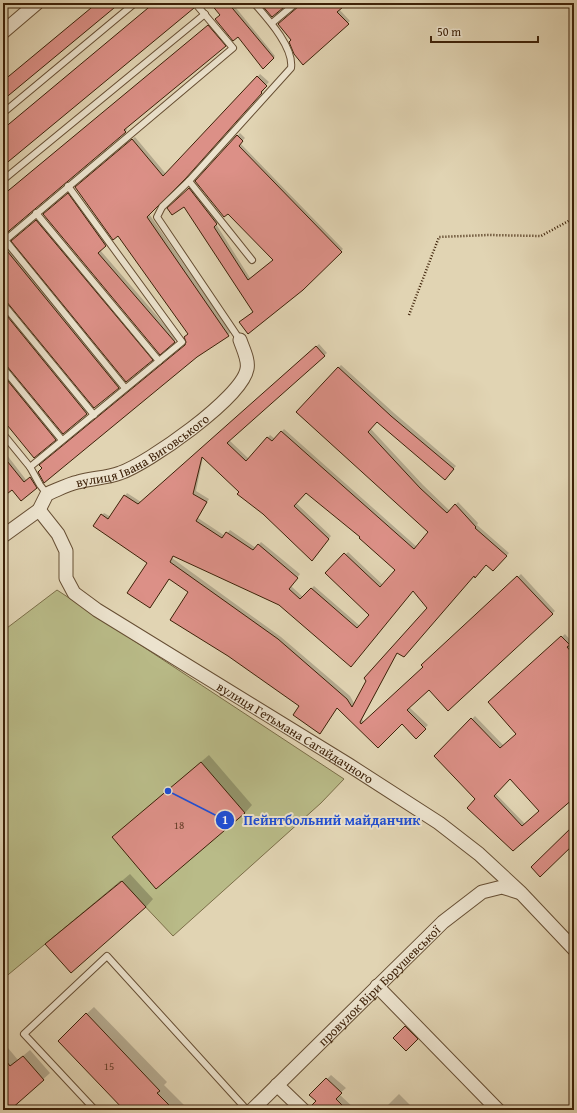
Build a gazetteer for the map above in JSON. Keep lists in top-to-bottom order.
{
  "streets": {
    "street": ["вулиця Івана Виговського", "вулиця Гетьмана Сагайдачного", "провулок Віри Борушевської"]
  },
  "crossings": [
    ["вулиця Гетьмана Сагайдачного", "провулок Віри Борушевської"]
  ],
  "places": ["Пейнтбольний майданчик"],
  "house_numbers": ["18", "15"],
  "scale_bar": "50 m"
}
